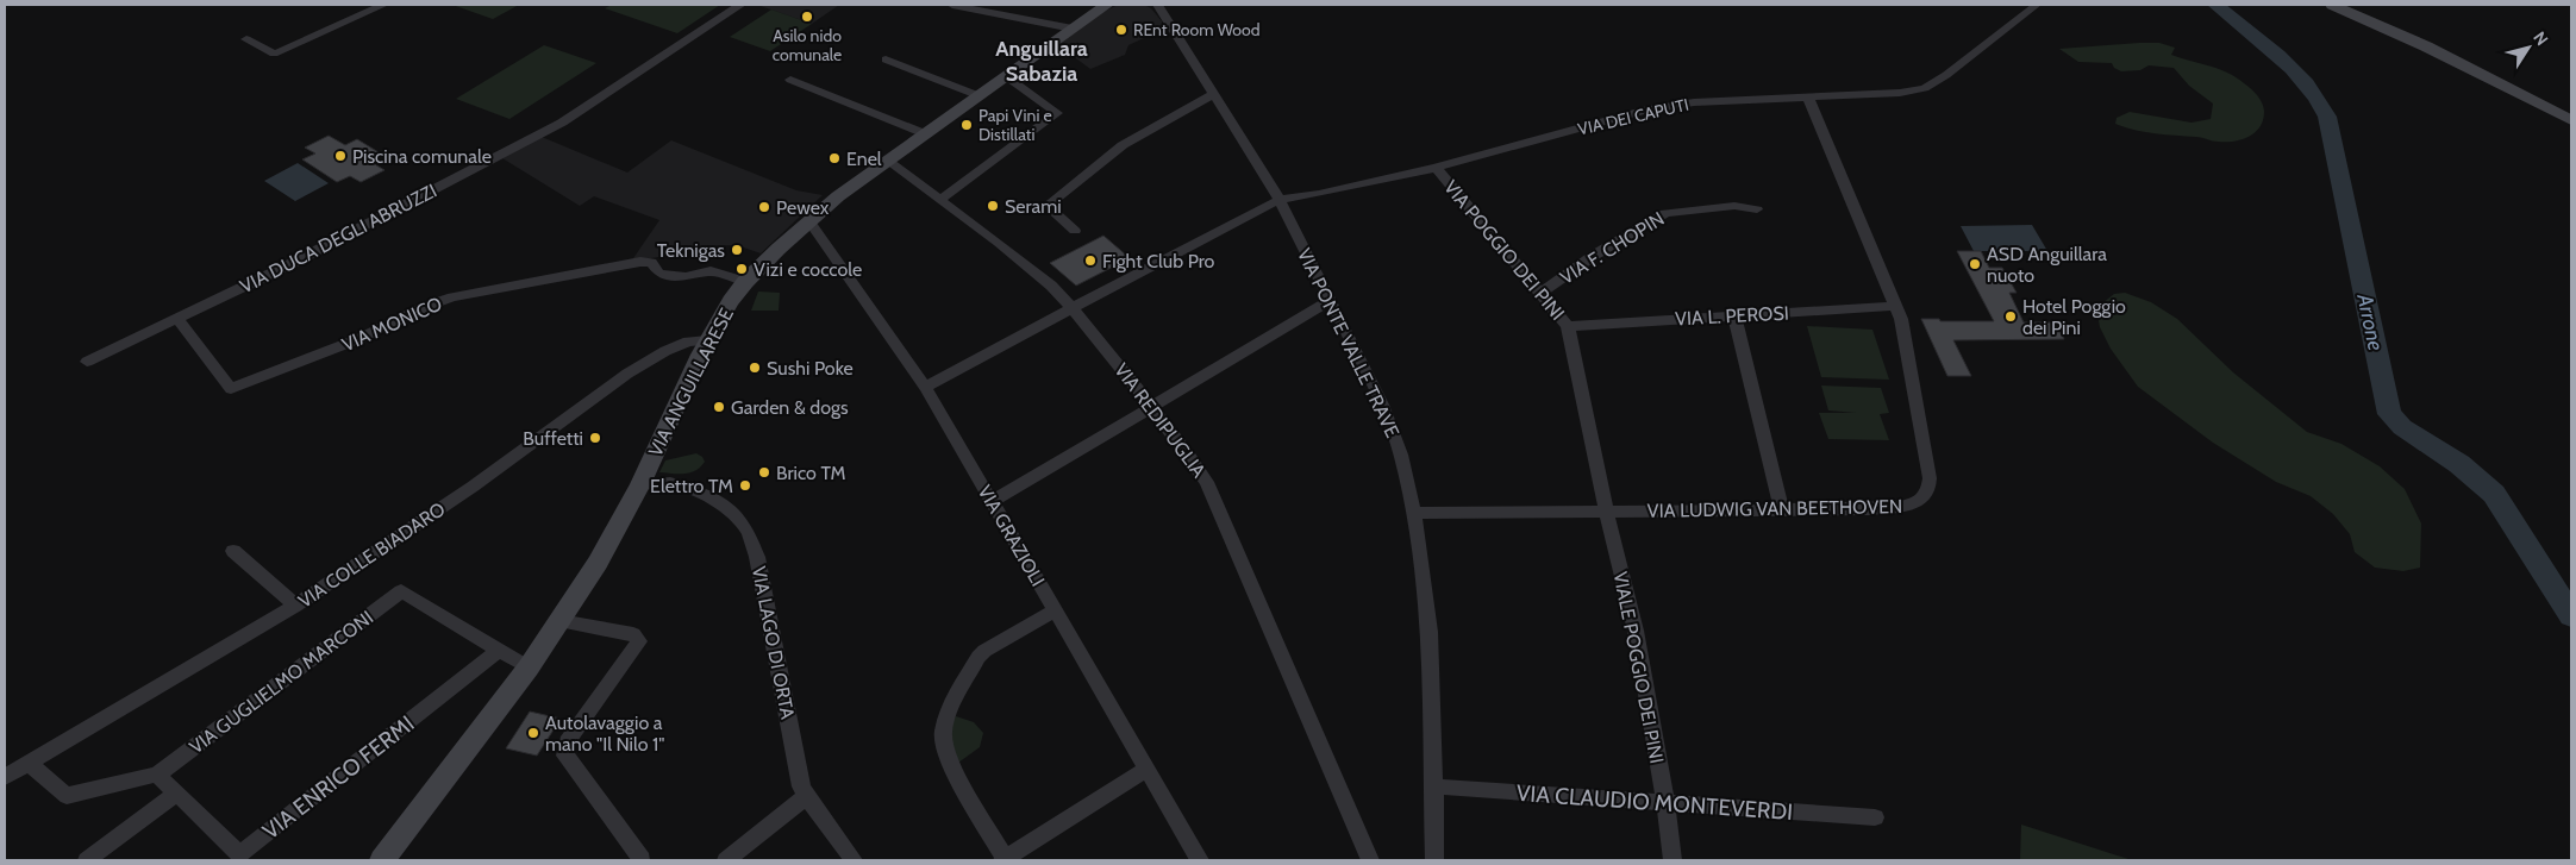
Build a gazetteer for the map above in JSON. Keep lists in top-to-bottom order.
{
  "streets": {
    "main road": ["VIA ANGUILLARESE"],
    "street": [
      "VIA DEI CAPUTI",
      "VIA DUCA DEGLI ABRUZZI",
      "VIA F. CHOPIN",
      "VIA POGGIO DEI PINI",
      "VIA L. PEROSI",
      "VIA MONICO",
      "VIA PONTE VALLE TRAVE",
      "VIA REDIPUGLIA",
      "VIA LUDWIG VAN BEETHOVEN",
      "VIA GRAZIOLI",
      "VIA COLLE BIADARO",
      "VIA LAGO DI ORTA",
      "VIALE POGGIO DEI PINI",
      "VIA GUGLIELMO MARCONI",
      "VIA ENRICO FERMI",
      "VIA CLAUDIO MONTEVERDI"
    ]
  },
  "crossings": [
    ["VIA DEI CAPUTI", "VIA POGGIO DEI PINI"],
    ["VIA DEI CAPUTI", "VIA PONTE VALLE TRAVE"],
    ["VIA DEI CAPUTI", "VIA REDIPUGLIA"],
    ["VIA DEI CAPUTI", "VIA LUDWIG VAN BEETHOVEN"],
    ["VIA DEI CAPUTI", "VIA GRAZIOLI"],
    ["VIA DUCA DEGLI ABRUZZI", "VIA MONICO"],
    ["VIA F. CHOPIN", "VIA POGGIO DEI PINI"],
    ["VIA POGGIO DEI PINI", "VIA L. PEROSI"],
    ["VIA POGGIO DEI PINI", "VIA LUDWIG VAN BEETHOVEN"],
    ["VIA POGGIO DEI PINI", "VIALE POGGIO DEI PINI"],
    ["VIA L. PEROSI", "VIA LUDWIG VAN BEETHOVEN"],
    ["VIA MONICO", "VIA ANGUILLARESE"],
    ["VIA PONTE VALLE TRAVE", "VIA LUDWIG VAN BEETHOVEN"],
    ["VIA PONTE VALLE TRAVE", "VIA CLAUDIO MONTEVERDI"],
    ["VIA ANGUILLARESE", "VIA REDIPUGLIA"],
    ["VIA ANGUILLARESE", "VIA GRAZIOLI"],
    ["VIA ANGUILLARESE", "VIA COLLE BIADARO"],
    ["VIA ANGUILLARESE", "VIA LAGO DI ORTA"],
    ["VIA ANGUILLARESE", "VIA GUGLIELMO MARCONI"],
    ["VIA LUDWIG VAN BEETHOVEN", "VIALE POGGIO DEI PINI"],
    ["VIA COLLE BIADARO", "VIA GUGLIELMO MARCONI"],
    ["VIALE POGGIO DEI PINI", "VIA CLAUDIO MONTEVERDI"],
    ["VIA GUGLIELMO MARCONI", "VIA ENRICO FERMI"]
  ],
  "districts": ["Anguillara Sabazia"],
  "water": ["Arrone"],
  "places": [
    "Asilo nido comunale",
    "REnt Room Wood",
    "Papi Vini e Distillati",
    "Piscina comunale",
    "Enel",
    "Serami",
    "Pewex",
    "Teknigas",
    "Fight Club Pro",
    "ASD Anguillara nuoto",
    "Vizi e coccole",
    "Hotel Poggio dei Pini",
    "Sushi Poke",
    "Garden & dogs",
    "Buffetti",
    "Brico TM",
    "Elettro TM",
    "Autolavaggio a mano \"Il Nilo 1\""
  ],
  "north": "top right"
}
